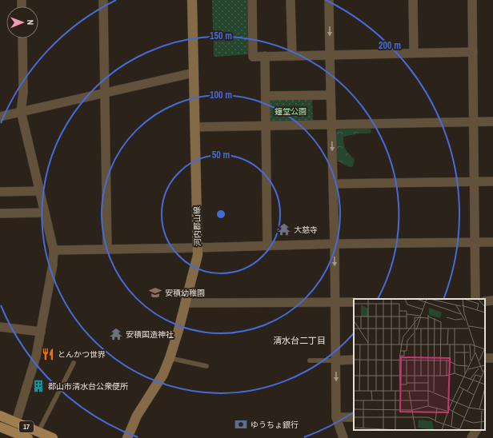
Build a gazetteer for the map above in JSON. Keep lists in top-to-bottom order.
{
  "streets": {
    "main road": ["河内郡山線", "17"]
  },
  "districts": ["清水台二丁目"],
  "parks": ["鐘堂公園"],
  "places": {
    "temple": ["大慈寺", "安積国造神社"],
    "school or university": ["安積幼稚園"],
    "restaurant": ["とんかつ世界"],
    "building": ["郡山市清水台公衆便所"],
    "bank": ["ゆうちょ銀行"]
  },
  "north": "right",
  "rings": [
    "150 m",
    "200 m",
    "100 m",
    "50 m"
  ]
}
